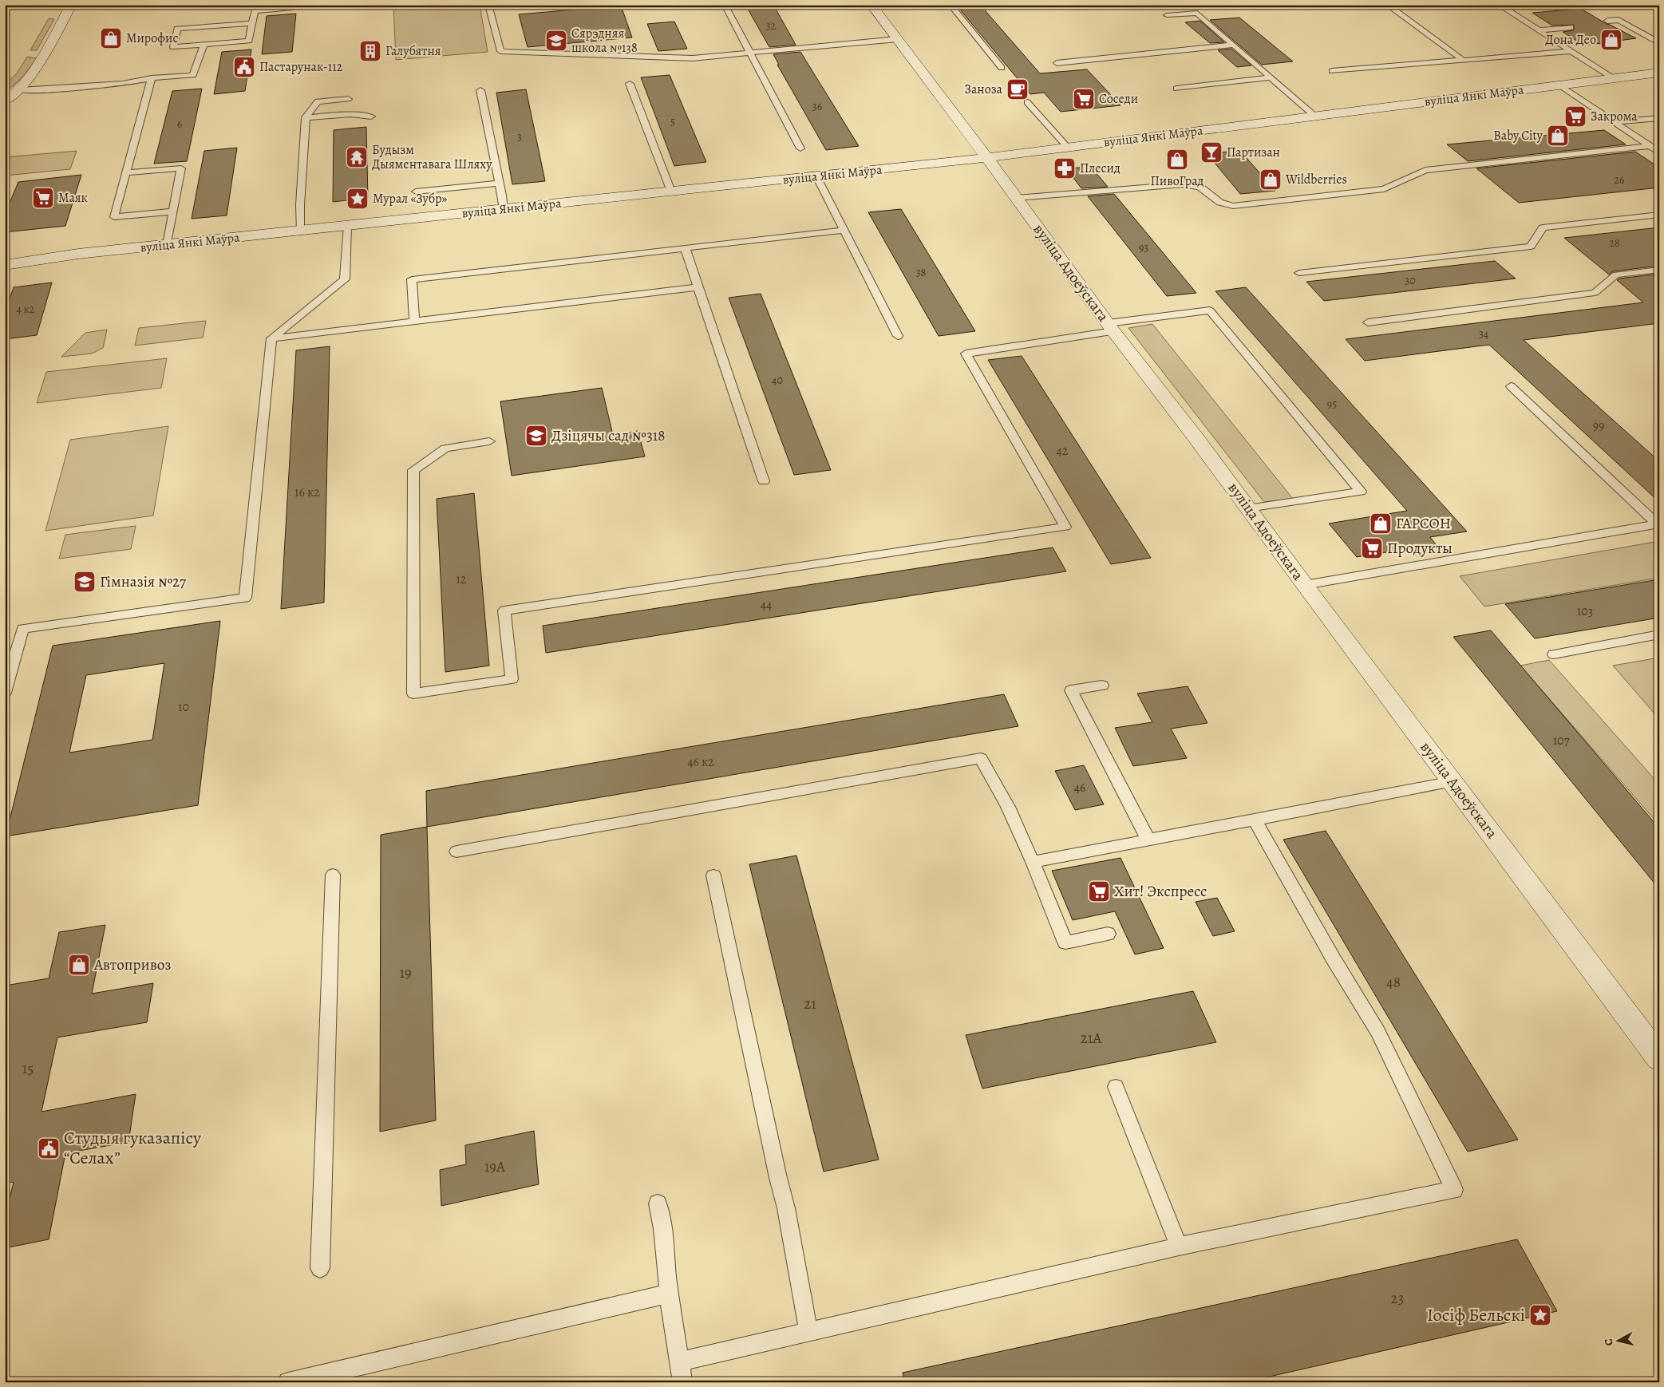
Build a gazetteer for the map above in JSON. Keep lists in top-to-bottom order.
{
  "streets": {
    "street": ["вуліца Янкі Маўра", "вуліца Адоеўскага"]
  },
  "crossings": [
    ["вуліца Янкі Маўра", "вуліца Адоеўскага"]
  ],
  "places": {
    "shop": [
      "Мирофис",
      "Дона Део",
      "Baby City",
      "ПивоГрад",
      "Wildberries",
      "ГАРСОН",
      "Автопривоз"
    ],
    "school or university": ["Сярэдняя школа №138", "Дзіцячы сад №318", "Гімназія №27"],
    "building": ["Галубятня"],
    "public building": ["Пастарунак-112", "Студыя гуказапісу “Селах”"],
    "cafe": ["Заноза"],
    "supermarket": [
      "Соседи",
      "Закрома",
      "Маяк",
      "Продукты",
      "Хит! Экспресс"
    ],
    "bar": ["Партизан"],
    "temple": ["Будызм Дыяментавага Шляху"],
    "pharmacy": ["Плесид"],
    "place": ["Мурал «Зубр»", "Іосіф Бельскі"]
  },
  "house_numbers": [
    "32",
    "36",
    "5",
    "6",
    "3",
    "26",
    "28",
    "93",
    "38",
    "30",
    "4 к2",
    "34",
    "40",
    "95",
    "99",
    "42",
    "16 к2",
    "12",
    "44",
    "103",
    "10",
    "107",
    "46 к2",
    "46",
    "19",
    "48",
    "21",
    "21А",
    "15",
    "19А",
    "23"
  ],
  "north": "left"
}
